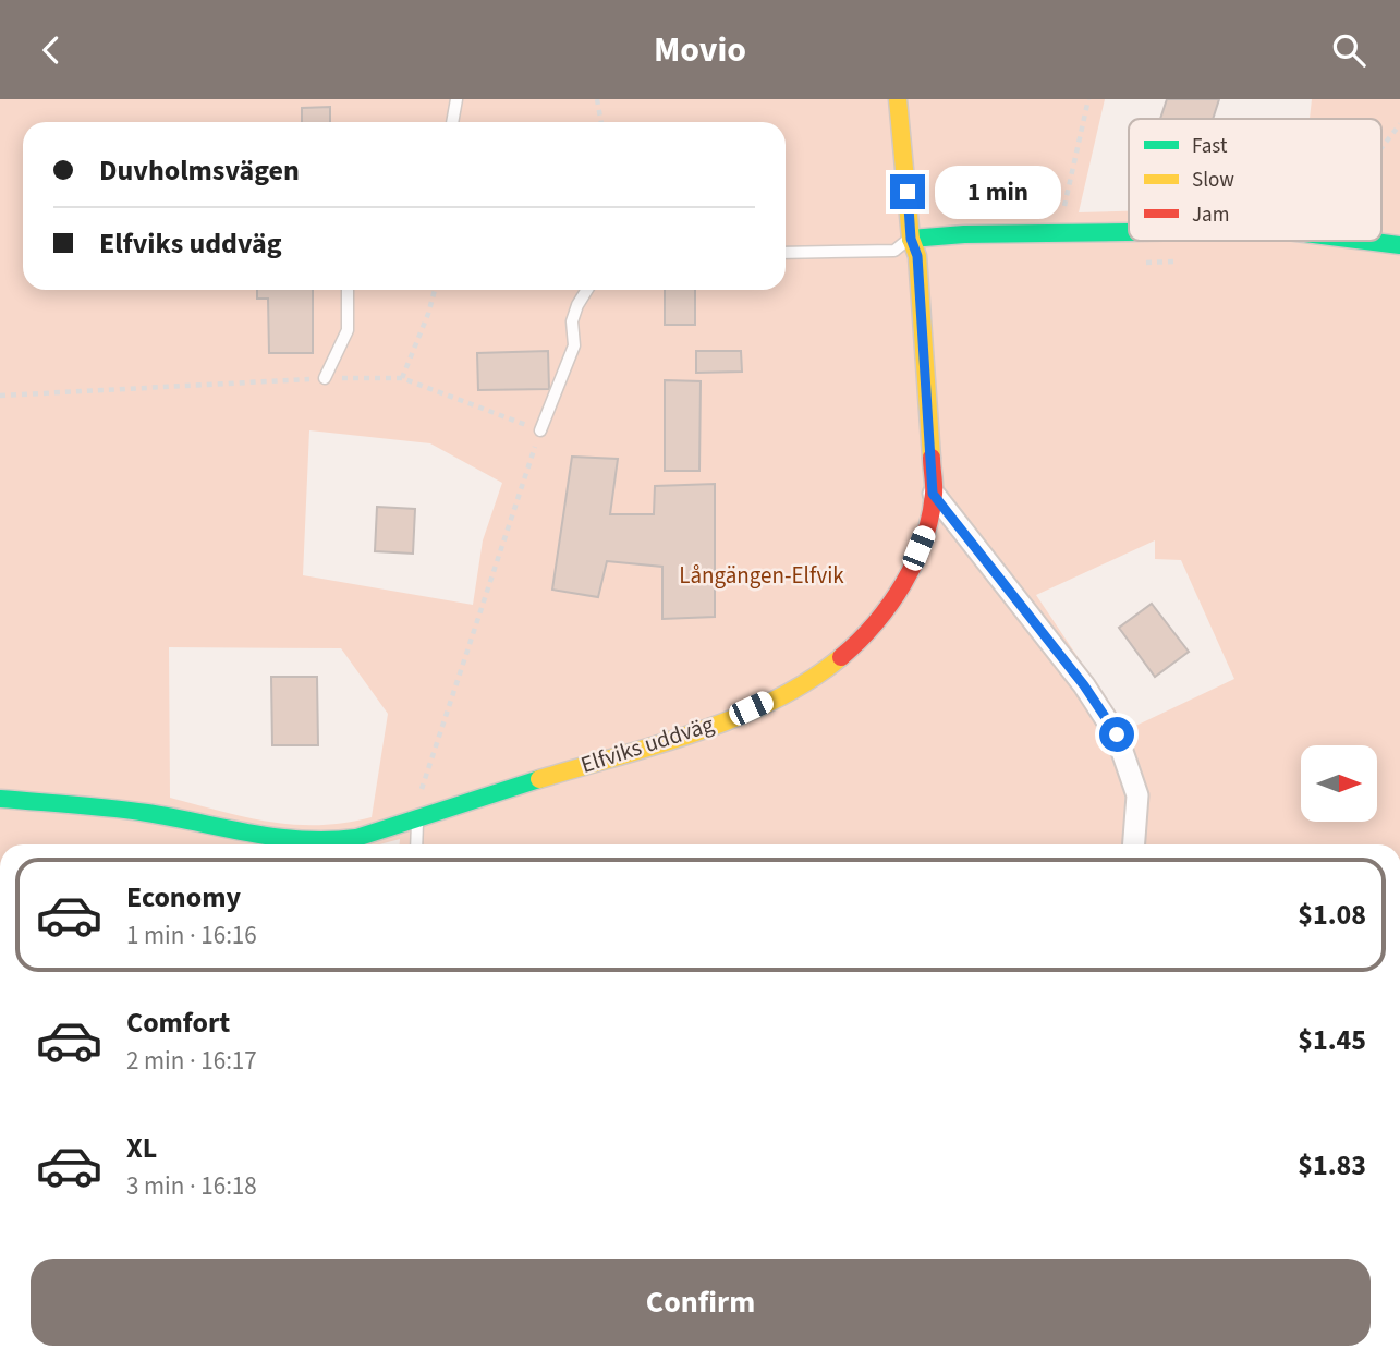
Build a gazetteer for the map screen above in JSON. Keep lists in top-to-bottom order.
{
  "streets": {
    "street": ["Elfviks uddväg"]
  },
  "parks": ["Långängen-Elfvik"],
  "legend": ["Fast", "Slow", "Jam"],
  "north": "right",
  "page": {
    "header": "Movio",
    "banner": ["Duvholmsvägen", "Elfviks uddväg"],
    "bubble": "1 min",
    "list": [
      {
        "name": "Economy",
        "note": "1 min · 16:16",
        "value": "$1.08"
      },
      {
        "name": "Comfort",
        "note": "2 min · 16:17",
        "value": "$1.45"
      },
      {
        "name": "XL",
        "note": "3 min · 16:18",
        "value": "$1.83"
      }
    ],
    "buttons": "Confirm"
  }
}
